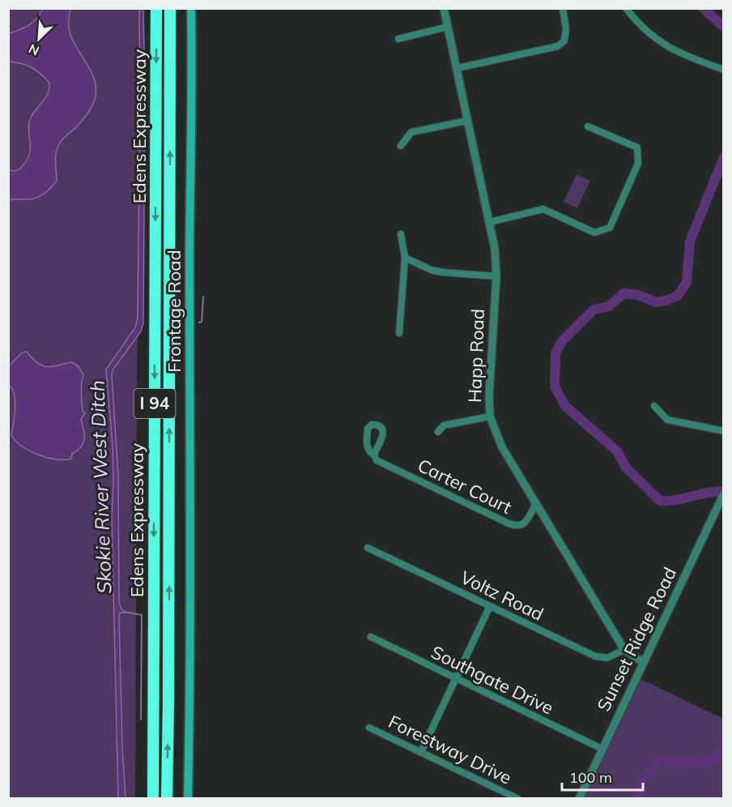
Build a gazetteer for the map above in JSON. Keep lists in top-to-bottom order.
{
  "streets": {
    "highway": ["Edens Expressway", "I 94"],
    "main road": ["Frontage Road"],
    "street": [
      "Happ Road",
      "Carter Court",
      "Voltz Road",
      "Sunset Ridge Road",
      "Southgate Drive",
      "Forestway Drive"
    ]
  },
  "crossings": [
    ["Happ Road", "Carter Court"],
    ["Happ Road", "Voltz Road"],
    ["Happ Road", "Sunset Ridge Road"],
    ["Sunset Ridge Road", "Southgate Drive"]
  ],
  "water": ["Skokie River West Ditch"],
  "scale_bar": "100 m",
  "north": "bottom left"
}
